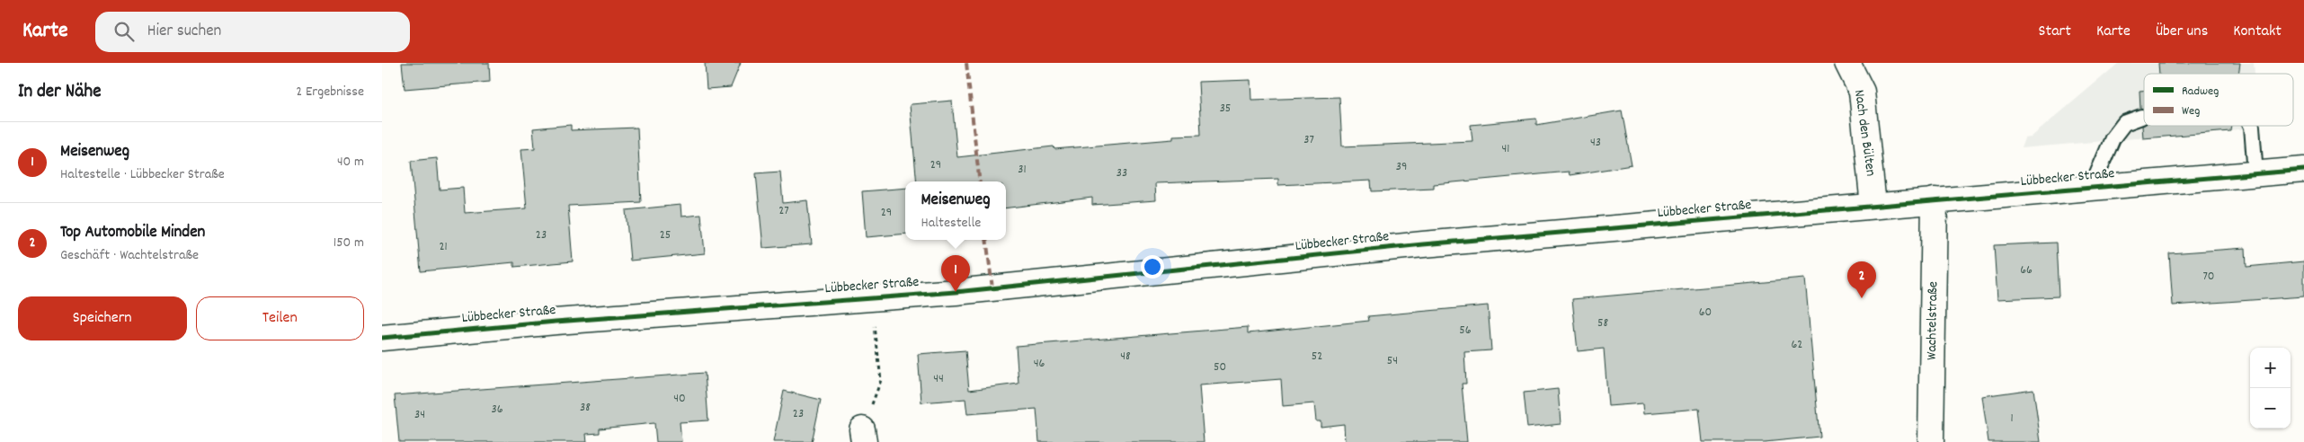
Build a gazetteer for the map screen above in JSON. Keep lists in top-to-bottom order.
{
  "streets": {
    "main road": ["Nach den Bülten", "Lübbecker Straße", "Wachtelstraße"]
  },
  "crossings": [
    ["Nach den Bülten", "Lübbecker Straße"],
    ["Lübbecker Straße", "Wachtelstraße"]
  ],
  "house_numbers": [
    "35",
    "37",
    "43",
    "41",
    "29",
    "39",
    "31",
    "33",
    "27",
    "29",
    "23",
    "25",
    "21",
    "66",
    "70",
    "60",
    "58",
    "56",
    "62",
    "48",
    "52",
    "54",
    "46",
    "50",
    "44",
    "40",
    "38",
    "36",
    "23",
    "34",
    "1"
  ],
  "legend": ["Radweg", "Weg"],
  "page": {
    "header": "Karte",
    "search": "Hier suchen",
    "nav": [
      "Start",
      "Karte",
      "Über uns",
      "Kontakt"
    ],
    "heading": ["In der Nähe", "2 Ergebnisse"],
    "list": [
      {
        "mark": "1",
        "name": "Meisenweg",
        "note": "Haltestelle · Lübbecker Straße",
        "value": "40 m"
      },
      {
        "mark": "2",
        "name": "Top Automobile Minden",
        "note": "Geschäft · Wachtelstraße",
        "value": "150 m"
      }
    ],
    "popup": ["Meisenweg", "Haltestelle"],
    "pins": ["1", "2"],
    "buttons": ["Speichern", "Teilen"],
    "map_buttons": ["+", "−"]
  }
}
